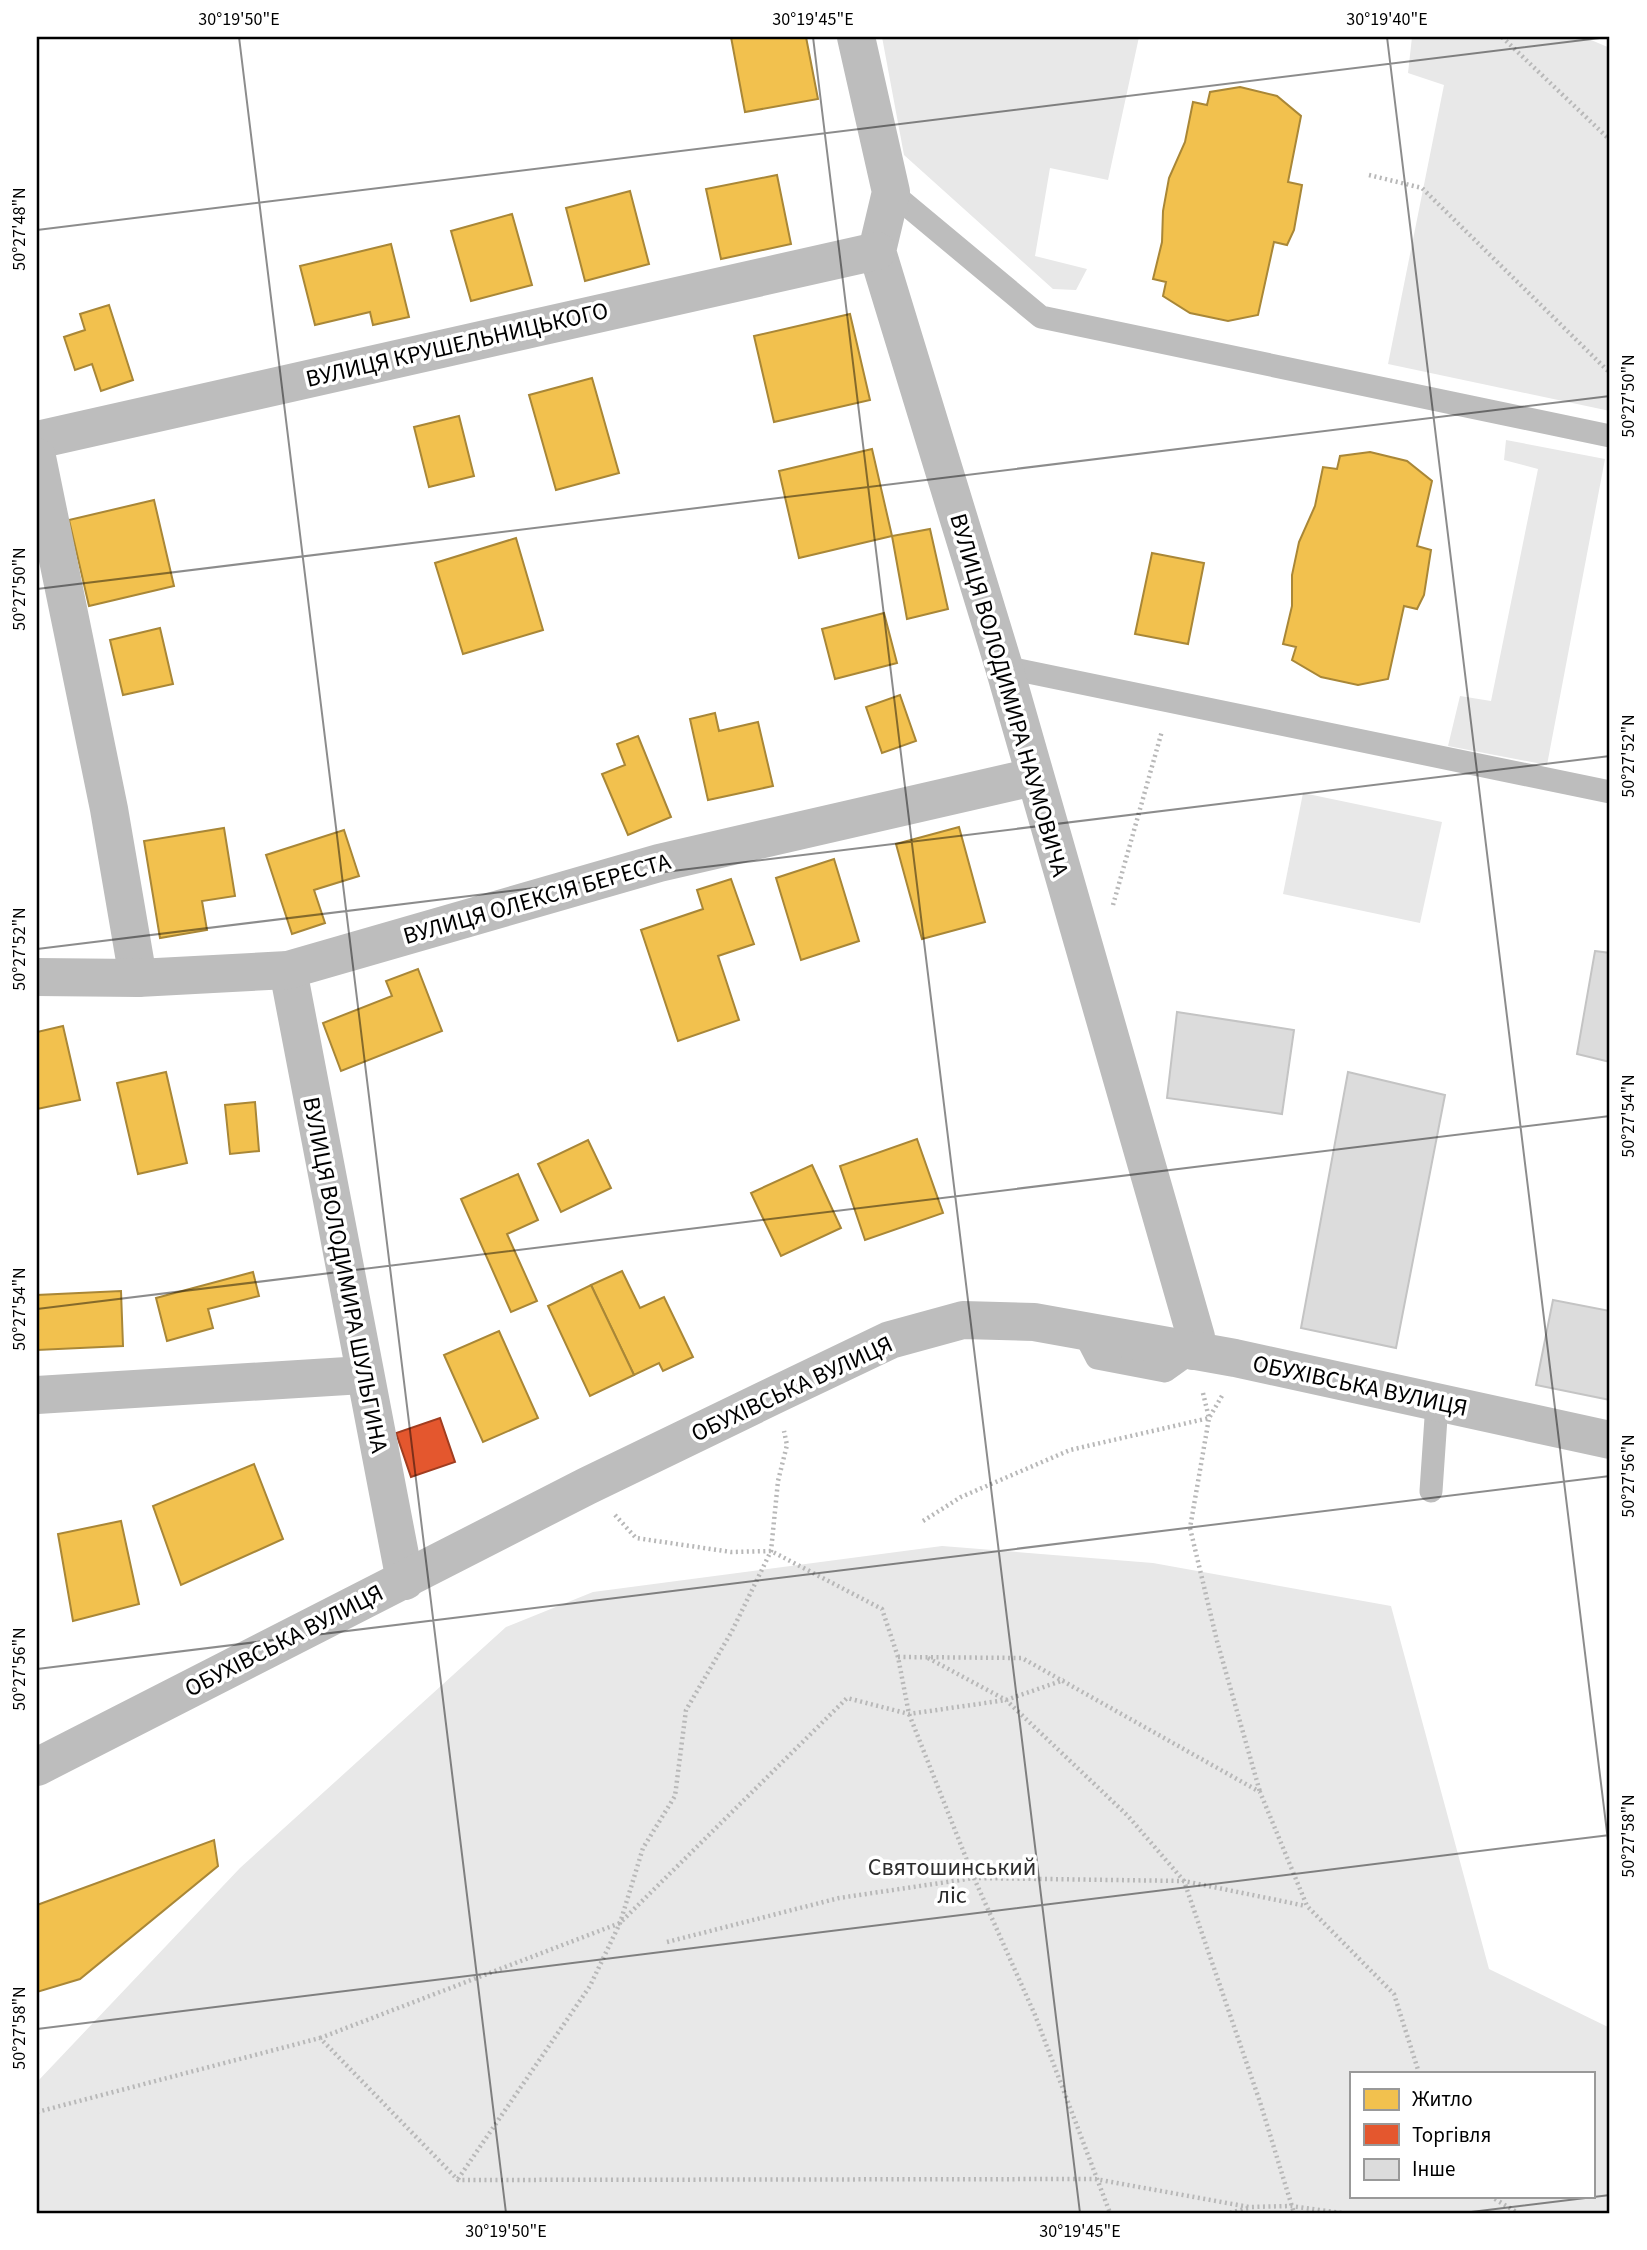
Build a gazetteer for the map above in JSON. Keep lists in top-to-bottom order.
{
  "streets": {
    "street": [
      "ВУЛИЦЯ КРУШЕЛЬНИЦЬКОГО",
      "ВУЛИЦЯ ВОЛОДИМИРА НАУМОВИЧА",
      "ВУЛИЦЯ ОЛЕКСІЯ БЕРЕСТА",
      "ВУЛИЦЯ ВОЛОДИМИРА ШУЛЬГИНА",
      "ОБУХІВСЬКА ВУЛИЦЯ"
    ]
  },
  "crossings": [
    ["ВУЛИЦЯ КРУШЕЛЬНИЦЬКОГО", "ВУЛИЦЯ ВОЛОДИМИРА НАУМОВИЧА"],
    ["ВУЛИЦЯ ВОЛОДИМИРА НАУМОВИЧА", "ВУЛИЦЯ ОЛЕКСІЯ БЕРЕСТА"],
    ["ВУЛИЦЯ ВОЛОДИМИРА НАУМОВИЧА", "ОБУХІВСЬКА ВУЛИЦЯ"],
    ["ВУЛИЦЯ ОЛЕКСІЯ БЕРЕСТА", "ВУЛИЦЯ ВОЛОДИМИРА ШУЛЬГИНА"],
    ["ВУЛИЦЯ ВОЛОДИМИРА ШУЛЬГИНА", "ОБУХІВСЬКА ВУЛИЦЯ"]
  ],
  "parks": ["Святошинський ліс"],
  "legend": ["Житло", "Торгівля", "Інше"],
  "coordinates": [
    "30°19'50\"E",
    "30°19'45\"E",
    "30°19'40\"E",
    "50°27'48\"N",
    "50°27'50\"N",
    "50°27'52\"N",
    "50°27'54\"N",
    "50°27'56\"N",
    "50°27'58\"N"
  ]
}
